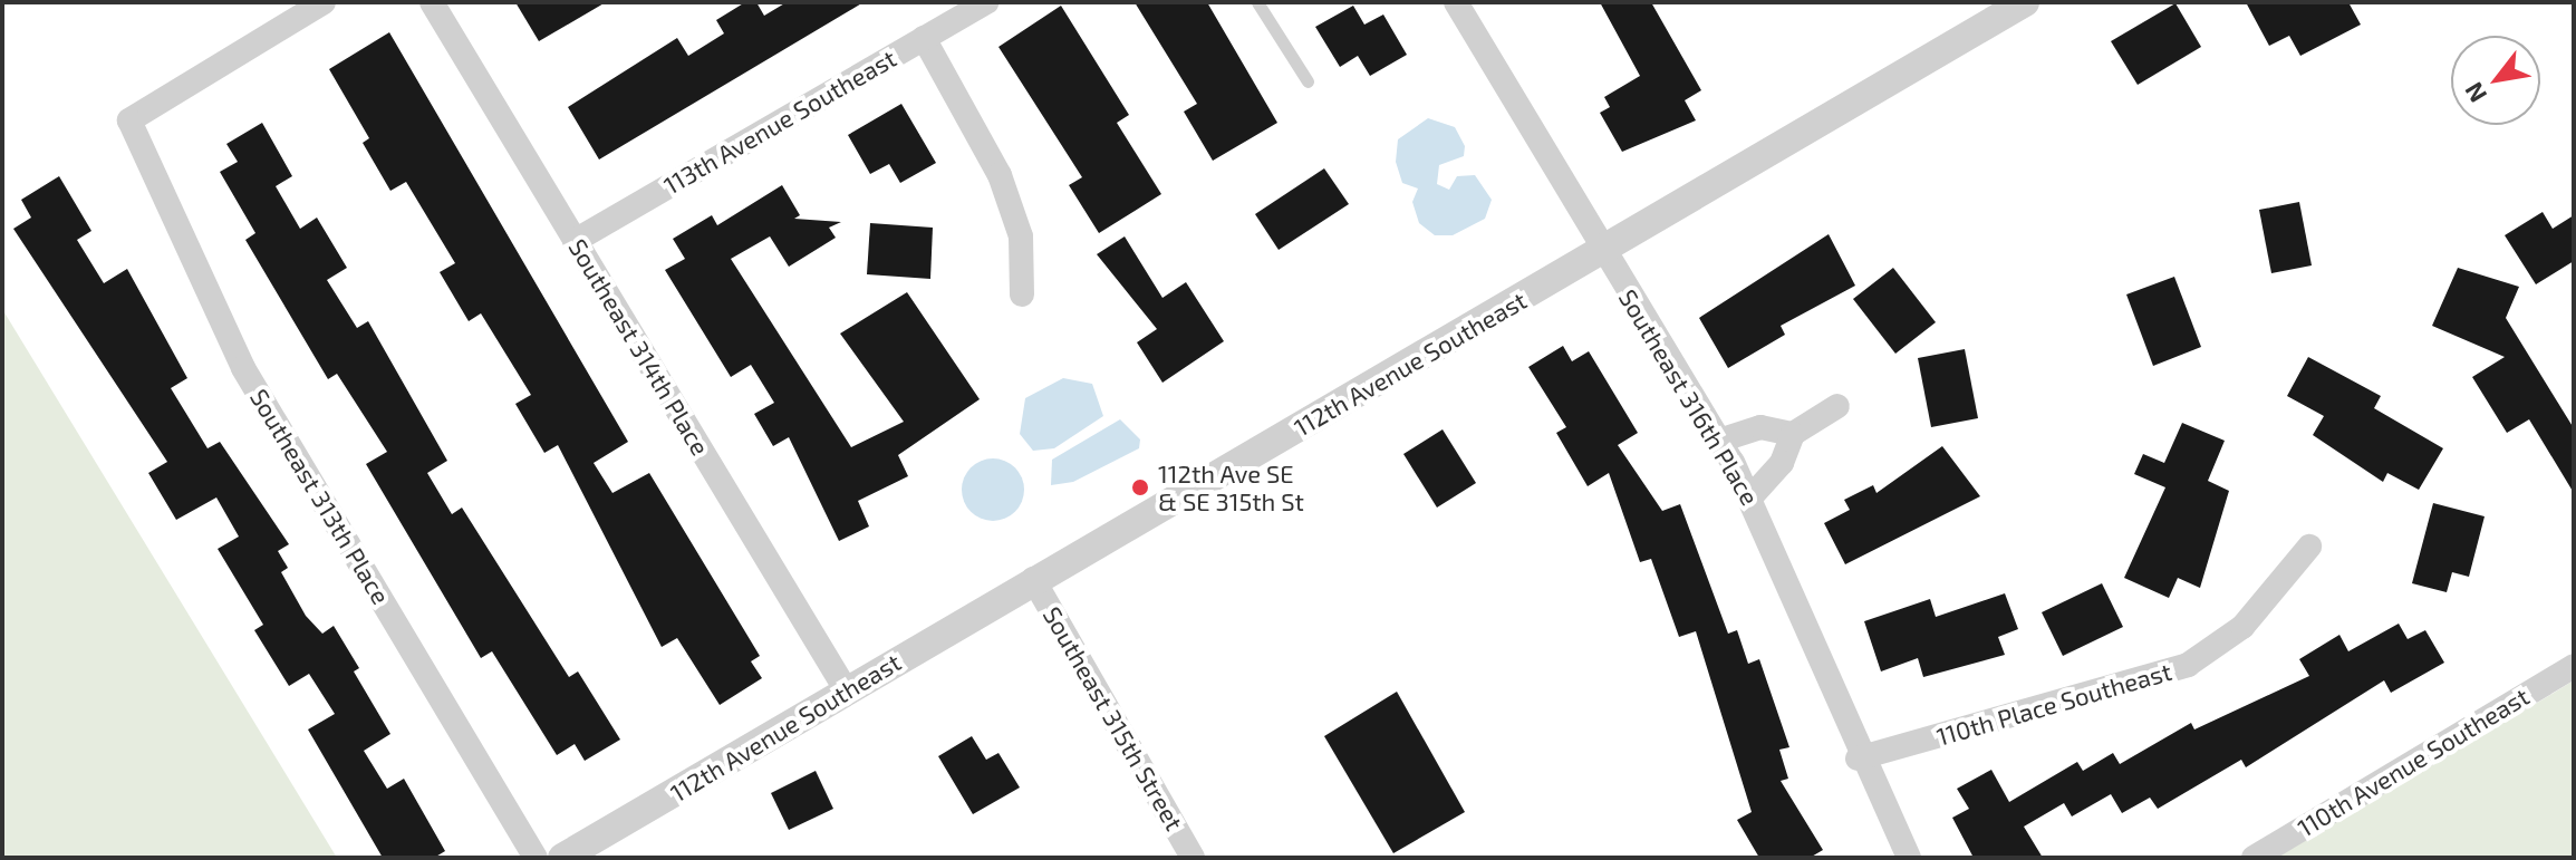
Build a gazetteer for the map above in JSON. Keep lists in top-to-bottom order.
{
  "streets": {
    "street": [
      "113th Avenue Southeast",
      "Southeast 314th Place",
      "112th Avenue Southeast",
      "Southeast 316th Place",
      "Southeast 313th Place",
      "110th Place Southeast",
      "Southeast 315th Street",
      "110th Avenue Southeast"
    ]
  },
  "crossings": [
    ["113th Avenue Southeast", "Southeast 314th Place"],
    ["Southeast 314th Place", "112th Avenue Southeast"],
    ["112th Avenue Southeast", "Southeast 316th Place"],
    ["112th Avenue Southeast", "Southeast 315th Street"],
    ["Southeast 316th Place", "110th Place Southeast"]
  ],
  "places": ["112th Ave SE & SE 315th St"],
  "north": "bottom left"
}
